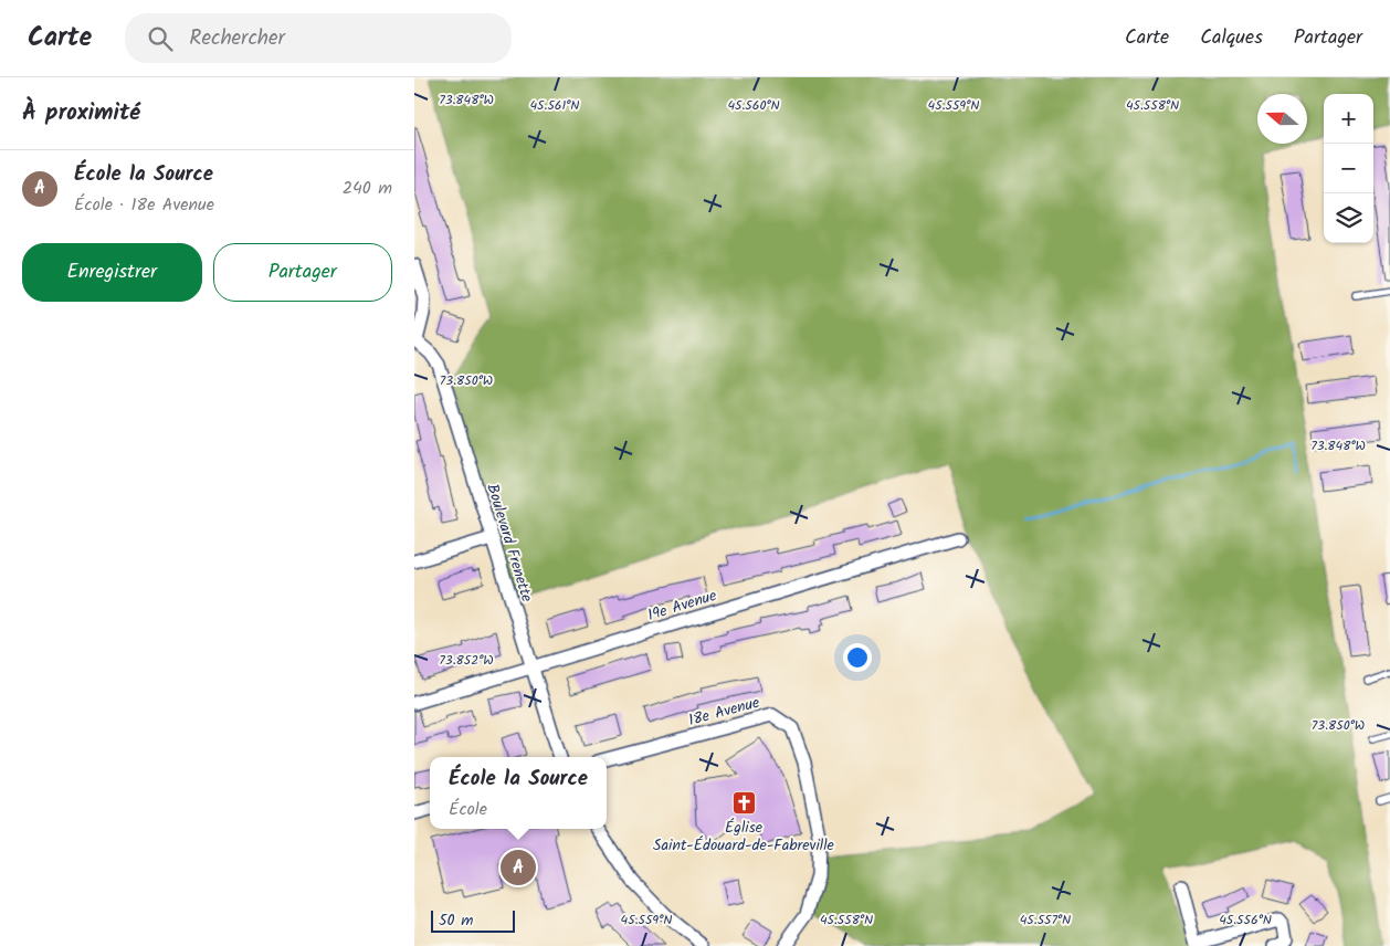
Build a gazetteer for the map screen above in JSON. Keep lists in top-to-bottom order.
{
  "streets": {
    "street": ["Boulevard Frenette", "19e Avenue", "18e Avenue"]
  },
  "crossings": [
    ["Boulevard Frenette", "19e Avenue"]
  ],
  "places": {
    "church": ["Église Saint-Édouard-de-Fabreville"]
  },
  "scale_bar": "50 m",
  "north": "left",
  "page": {
    "header": "Carte",
    "search": "Rechercher",
    "nav": ["Carte", "Calques", "Partager"],
    "heading": "À proximité",
    "map_buttons": ["+", "−"],
    "list": [
      {
        "mark": "A",
        "name": "École la Source",
        "note": "École · 18e Avenue",
        "value": "240 m"
      }
    ],
    "buttons": ["Enregistrer", "Partager"],
    "popup": ["École la Source", "École"],
    "pins": "A",
    "scale": "50 m"
  },
  "coordinates": [
    "73.848°W",
    "45.561°N",
    "45.560°N",
    "45.559°N",
    "45.558°N",
    "73.850°W",
    "73.852°W",
    "45.557°N",
    "45.556°N"
  ]
}
